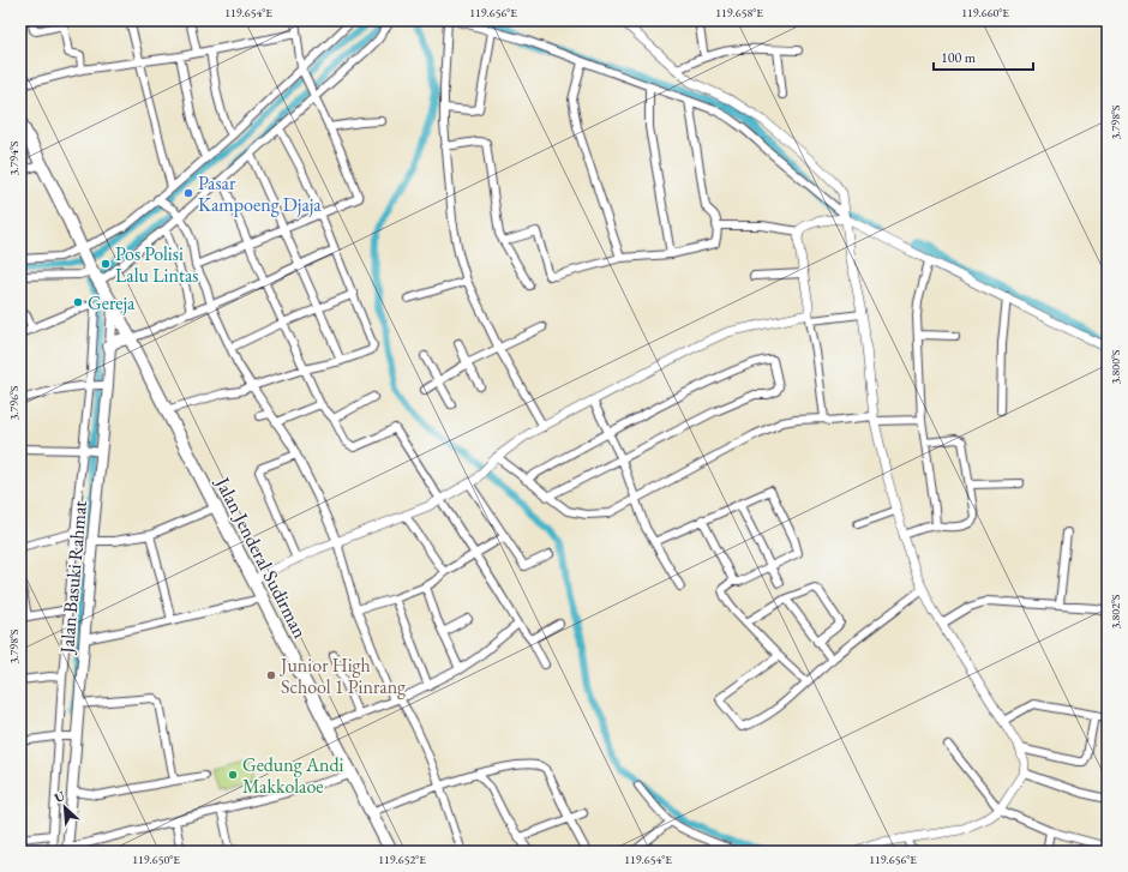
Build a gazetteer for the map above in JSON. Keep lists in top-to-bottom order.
{
  "streets": {
    "highway": ["Jalan Jenderal Sudirman"],
    "main road": ["Jalan Basuki Rahmat"]
  },
  "crossings": [
    ["Jalan Jenderal Sudirman", "Jalan Basuki Rahmat"]
  ],
  "places": [
    "Pasar Kampoeng Djaja",
    "Pos Polisi Lalu Lintas",
    "Gereja",
    "Junior High School 1 Pinrang",
    "Gedung Andi Makkolaoe"
  ],
  "scale_bar": "100 m",
  "north": "top left",
  "coordinates": [
    "119.654°E",
    "119.656°E",
    "119.658°E",
    "119.660°E",
    "3.798°S",
    "3.794°S",
    "3.800°S",
    "3.796°S",
    "3.802°S",
    "119.650°E",
    "119.652°E"
  ]
}
